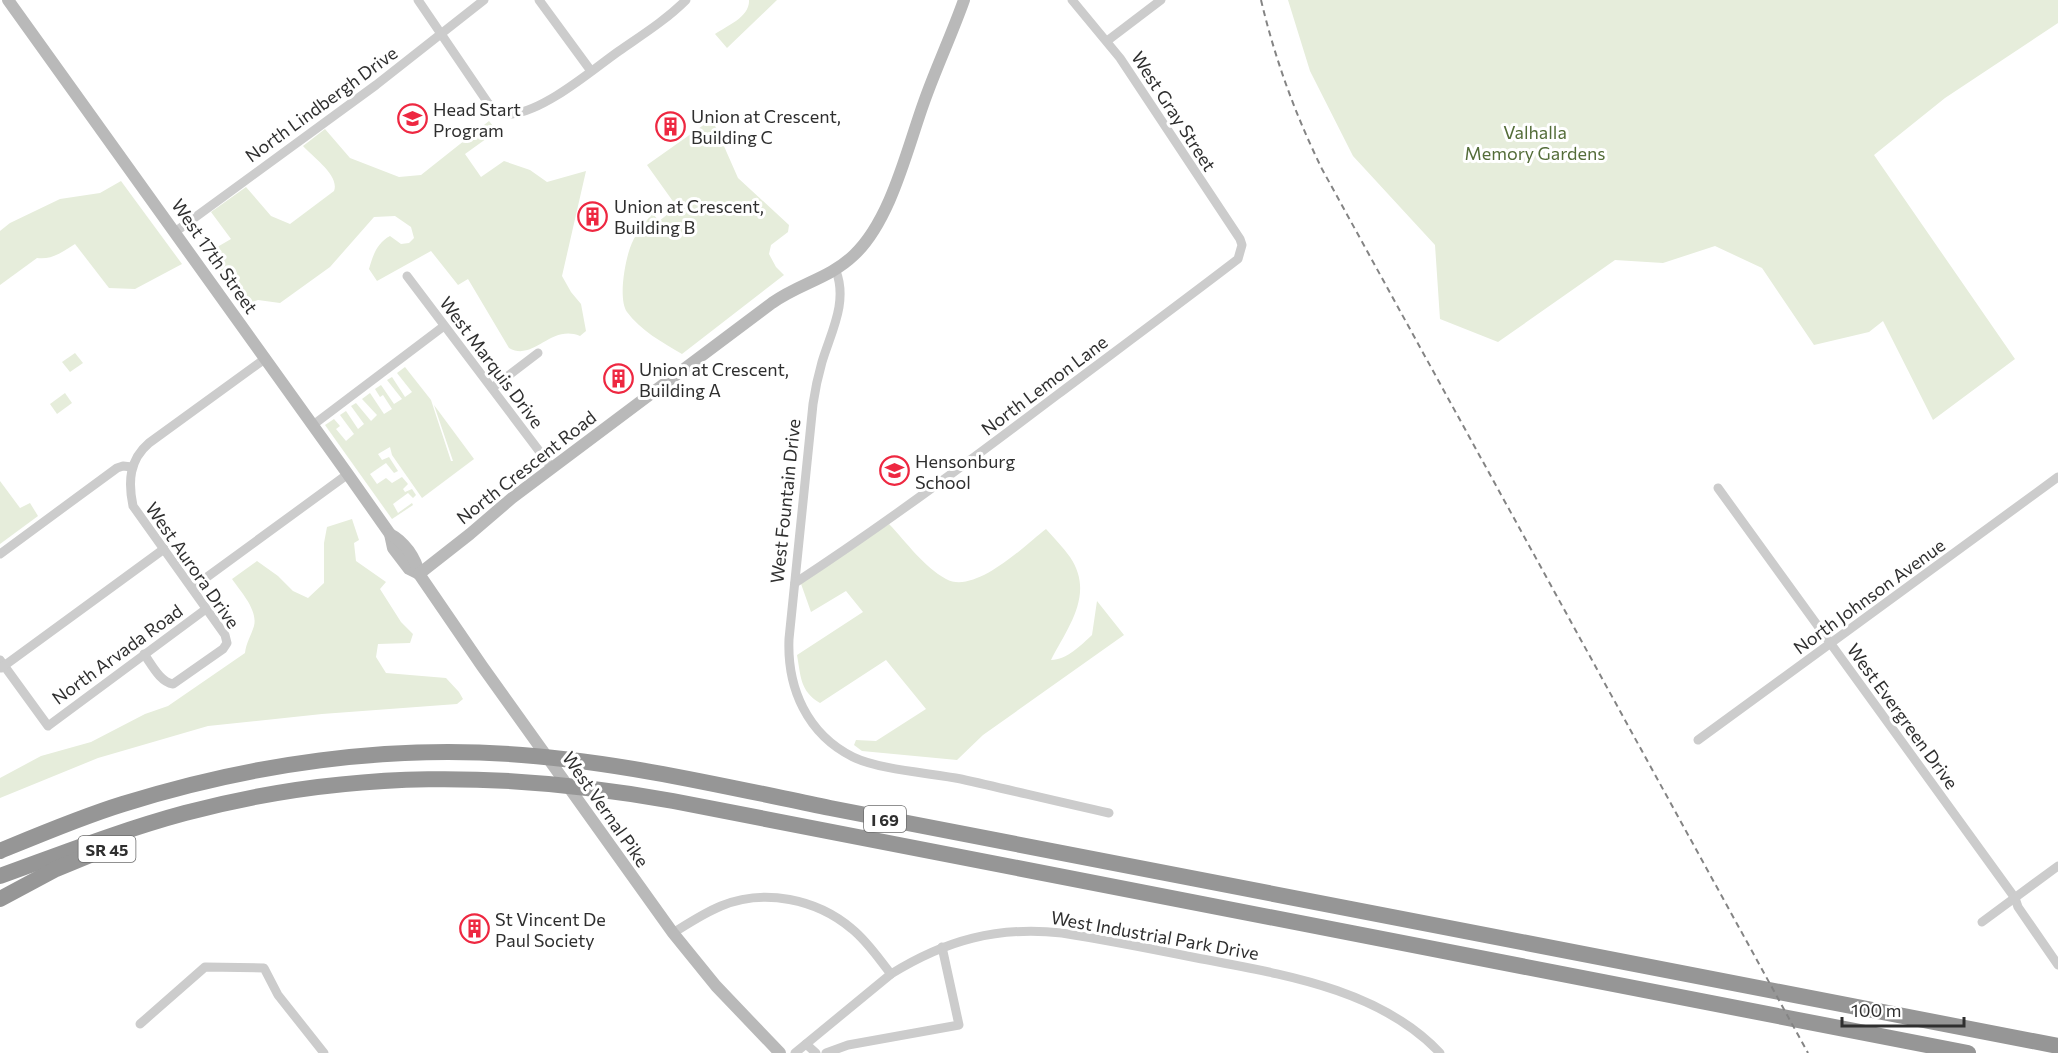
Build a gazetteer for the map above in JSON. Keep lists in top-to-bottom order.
{
  "streets": {
    "highway": ["I 69", "SR 45"],
    "main road": ["West 17th Street", "North Crescent Road", "West Vernal Pike"],
    "street": [
      "North Lindbergh Drive",
      "West Gray Street",
      "West Marquis Drive",
      "North Lemon Lane",
      "West Fountain Drive",
      "West Aurora Drive",
      "North Johnson Avenue",
      "North Arvada Road",
      "West Evergreen Drive",
      "West Industrial Park Drive"
    ]
  },
  "crossings": [
    ["North Lindbergh Drive", "West 17th Street"],
    ["West Gray Street", "North Lemon Lane"],
    ["West 17th Street", "North Crescent Road"],
    ["West 17th Street", "West Vernal Pike"],
    ["West Marquis Drive", "North Crescent Road"],
    ["North Lemon Lane", "West Fountain Drive"],
    ["North Crescent Road", "West Fountain Drive"],
    ["North Crescent Road", "West Vernal Pike"],
    ["West Aurora Drive", "North Arvada Road"],
    ["North Johnson Avenue", "West Evergreen Drive"],
    ["I 69", "SR 45"]
  ],
  "parks": ["Valhalla Memory Gardens"],
  "places": {
    "school or university": ["Head Start Program", "Hensonburg School"],
    "building": [
      "Union at Crescent, Building C",
      "Union at Crescent, Building B",
      "Union at Crescent, Building A",
      "St Vincent De Paul Society"
    ]
  },
  "scale_bar": "100 m"
}
